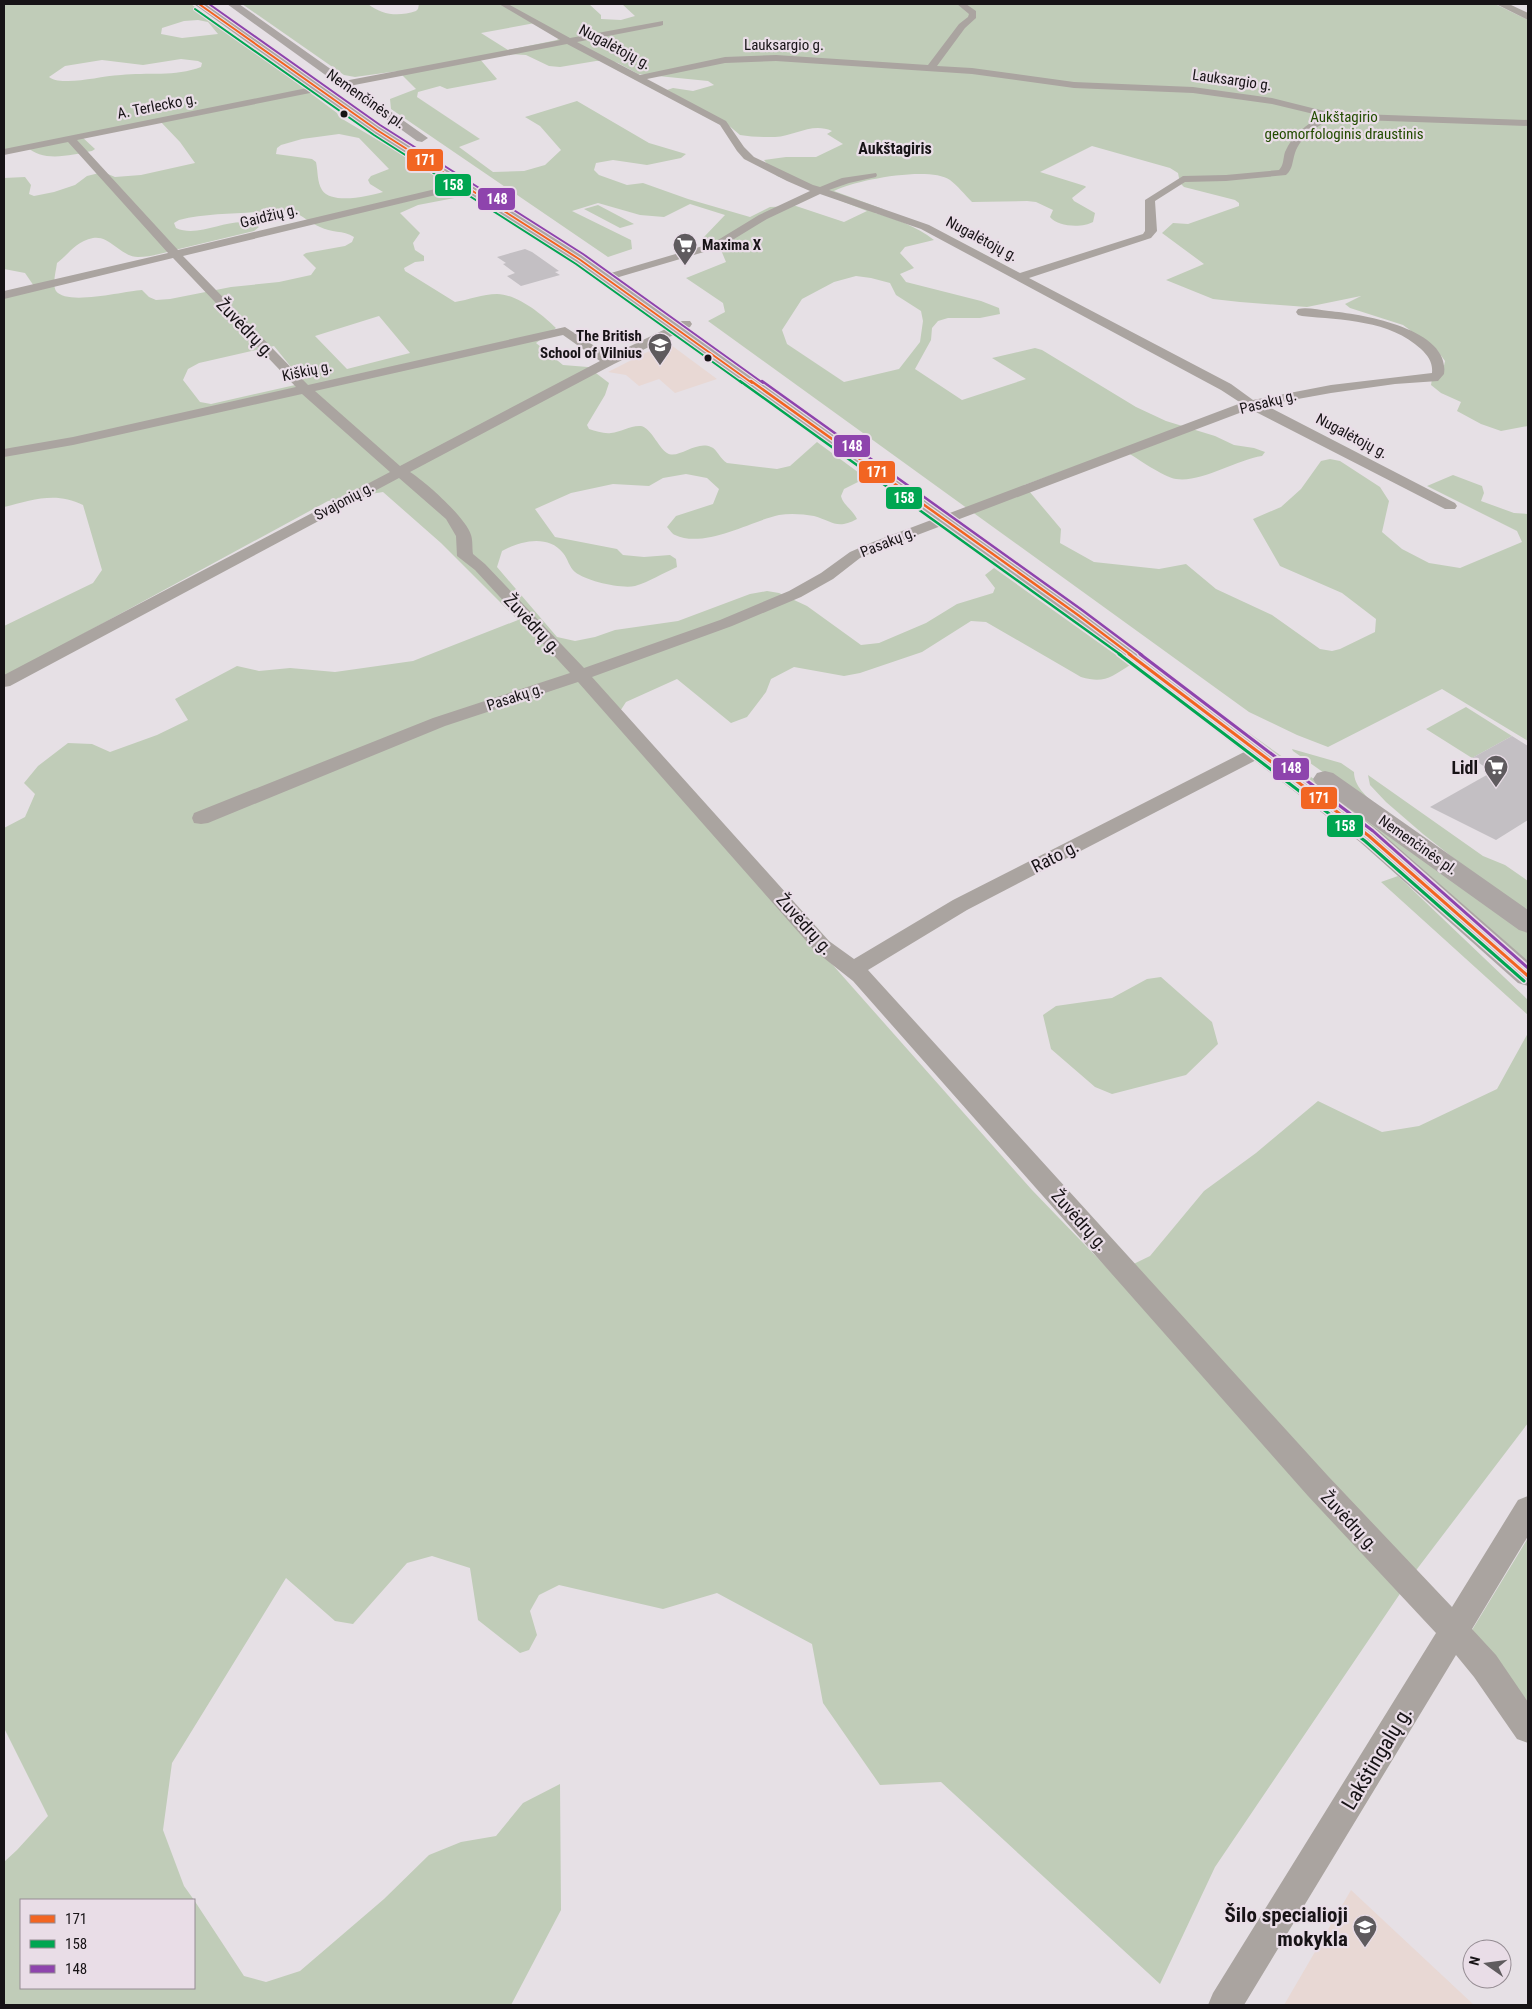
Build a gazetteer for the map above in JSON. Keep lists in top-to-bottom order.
{
  "streets": {
    "main road": ["Nemenčinės pl."],
    "street": [
      "Lauksargio g.",
      "Nugalėtojų g.",
      "A. Terlecko g.",
      "Gaidžių g.",
      "Žuvėdrų g.",
      "Kiškių g.",
      "Pasakų g.",
      "Svajonių g.",
      "Rato g.",
      "Lakštingalų g."
    ]
  },
  "crossings": [
    ["Lauksargio g.", "Nugalėtojų g."],
    ["Nugalėtojų g.", "Pasakų g."],
    ["Nemenčinės pl.", "A. Terlecko g."],
    ["Nemenčinės pl.", "Gaidžių g."],
    ["Nemenčinės pl.", "Pasakų g."],
    ["Nemenčinės pl.", "Svajonių g."],
    ["Nemenčinės pl.", "Rato g."],
    ["A. Terlecko g.", "Žuvėdrų g."],
    ["Gaidžių g.", "Žuvėdrų g."],
    ["Žuvėdrų g.", "Kiškių g."],
    ["Žuvėdrų g.", "Pasakų g."],
    ["Žuvėdrų g.", "Svajonių g."],
    ["Žuvėdrų g.", "Rato g."],
    ["Žuvėdrų g.", "Lakštingalų g."],
    ["Kiškių g.", "Svajonių g."]
  ],
  "districts": ["Aukštagiris"],
  "parks": ["Aukštagirio geomorfologinis draustinis"],
  "places": {
    "supermarket": ["Maxima X", "Lidl"],
    "school or university": ["The British School of Vilnius", "Šilo specialioji mokykla"]
  },
  "lines": ["transit line 171", "transit line 148", "transit line 158"],
  "legend": ["171", "158", "148"],
  "north": "left"
}
